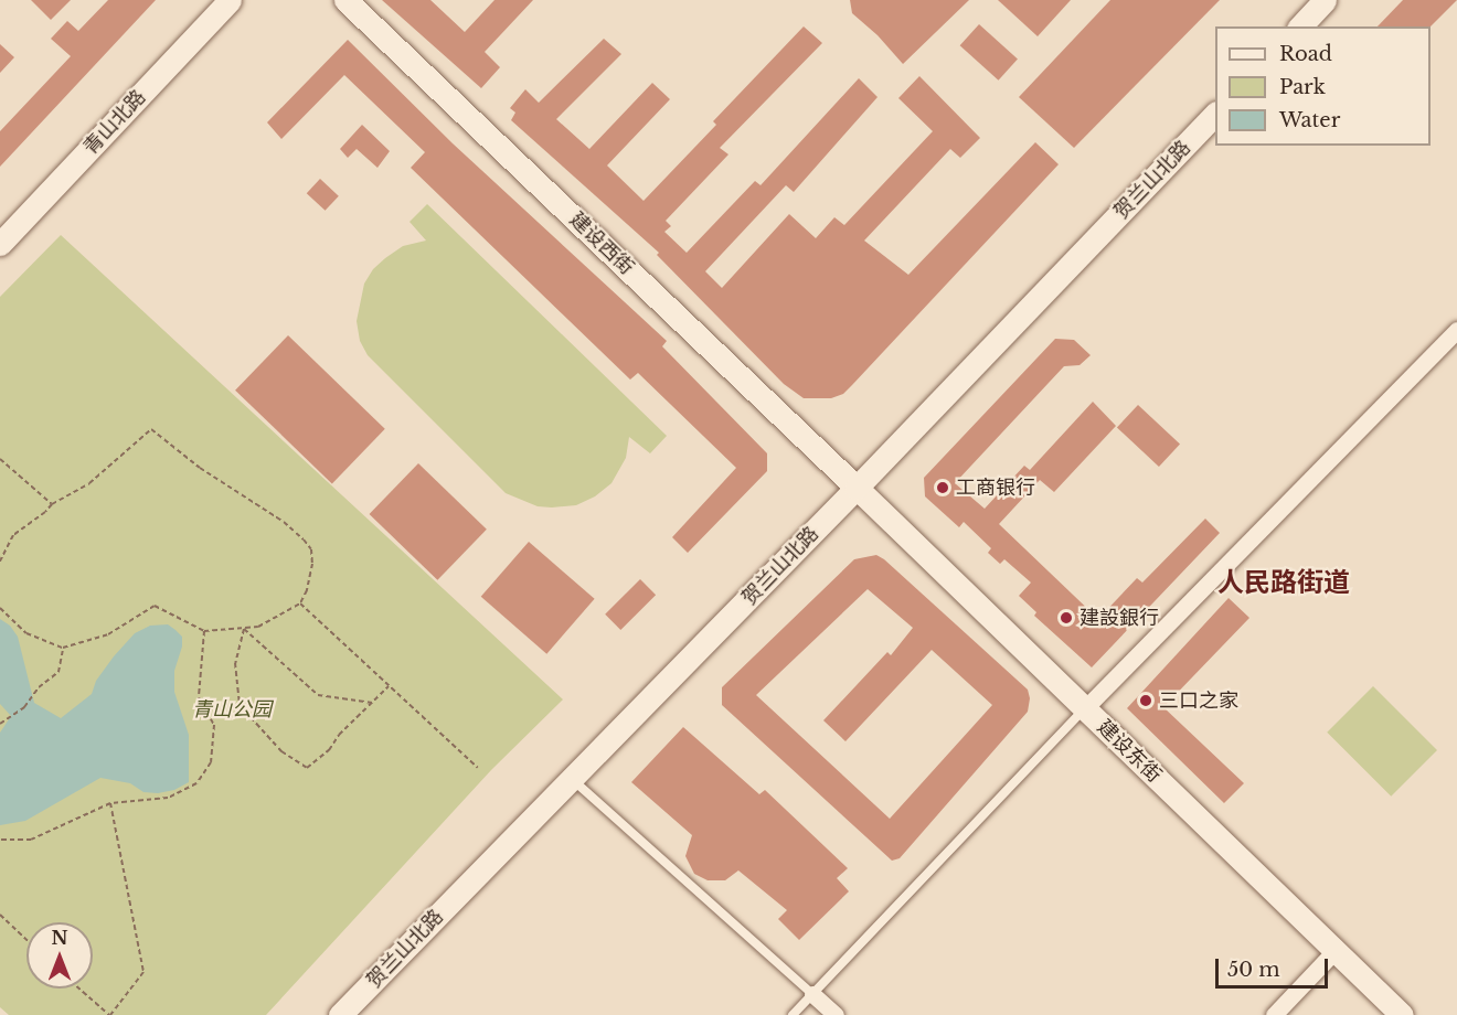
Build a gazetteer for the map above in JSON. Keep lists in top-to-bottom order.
{
  "streets": {
    "main road": [
      "青山北路",
      "贺兰山北路",
      "建设西街",
      "建设东街"
    ]
  },
  "crossings": [
    ["贺兰山北路", "建设西街"],
    ["贺兰山北路", "建设东街"],
    ["建设西街", "建设东街"]
  ],
  "districts": ["人民路街道"],
  "parks": ["青山公园"],
  "places": ["工商银行", "建設銀行", "三口之家"],
  "legend": ["Road", "Park", "Water"],
  "scale_bar": "50 m",
  "north": "top"
}
